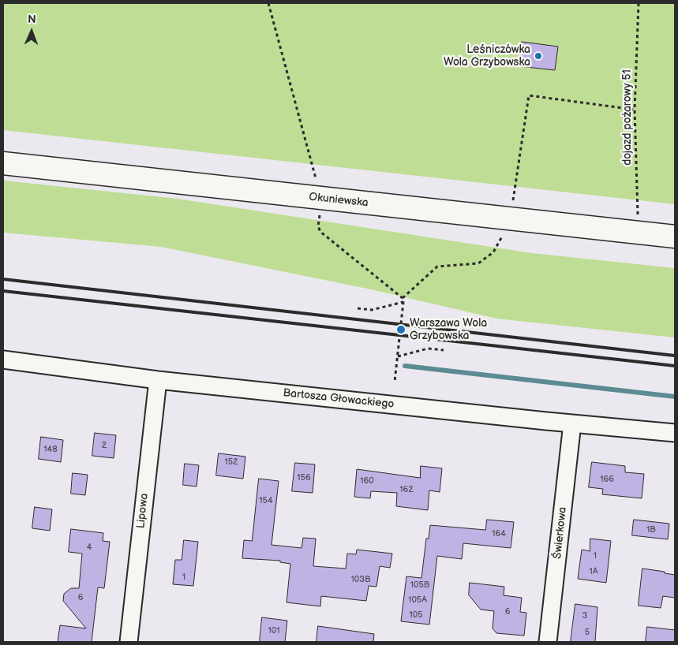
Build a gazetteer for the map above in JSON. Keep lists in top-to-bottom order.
{
  "streets": {
    "main road": ["Okuniewska"],
    "street": ["Bartosza Głowackiego", "Lipowa", "Świerkowa"],
    "path": ["dojazd pożarowy 51"]
  },
  "crossings": [
    ["dojazd pożarowy 51", "Okuniewska"],
    ["Bartosza Głowackiego", "Lipowa"],
    ["Bartosza Głowackiego", "Świerkowa"]
  ],
  "places": ["Leśniczówka Wola Grzybowska", "Warszawa Wola Grzybowska"],
  "house_numbers": [
    "2",
    "148",
    "152",
    "156",
    "166",
    "160",
    "162",
    "154",
    "1B",
    "164",
    "4",
    "1",
    "1A",
    "1",
    "103B",
    "105B",
    "6",
    "105A",
    "6",
    "105",
    "3",
    "101",
    "5"
  ],
  "north": "top"
}
